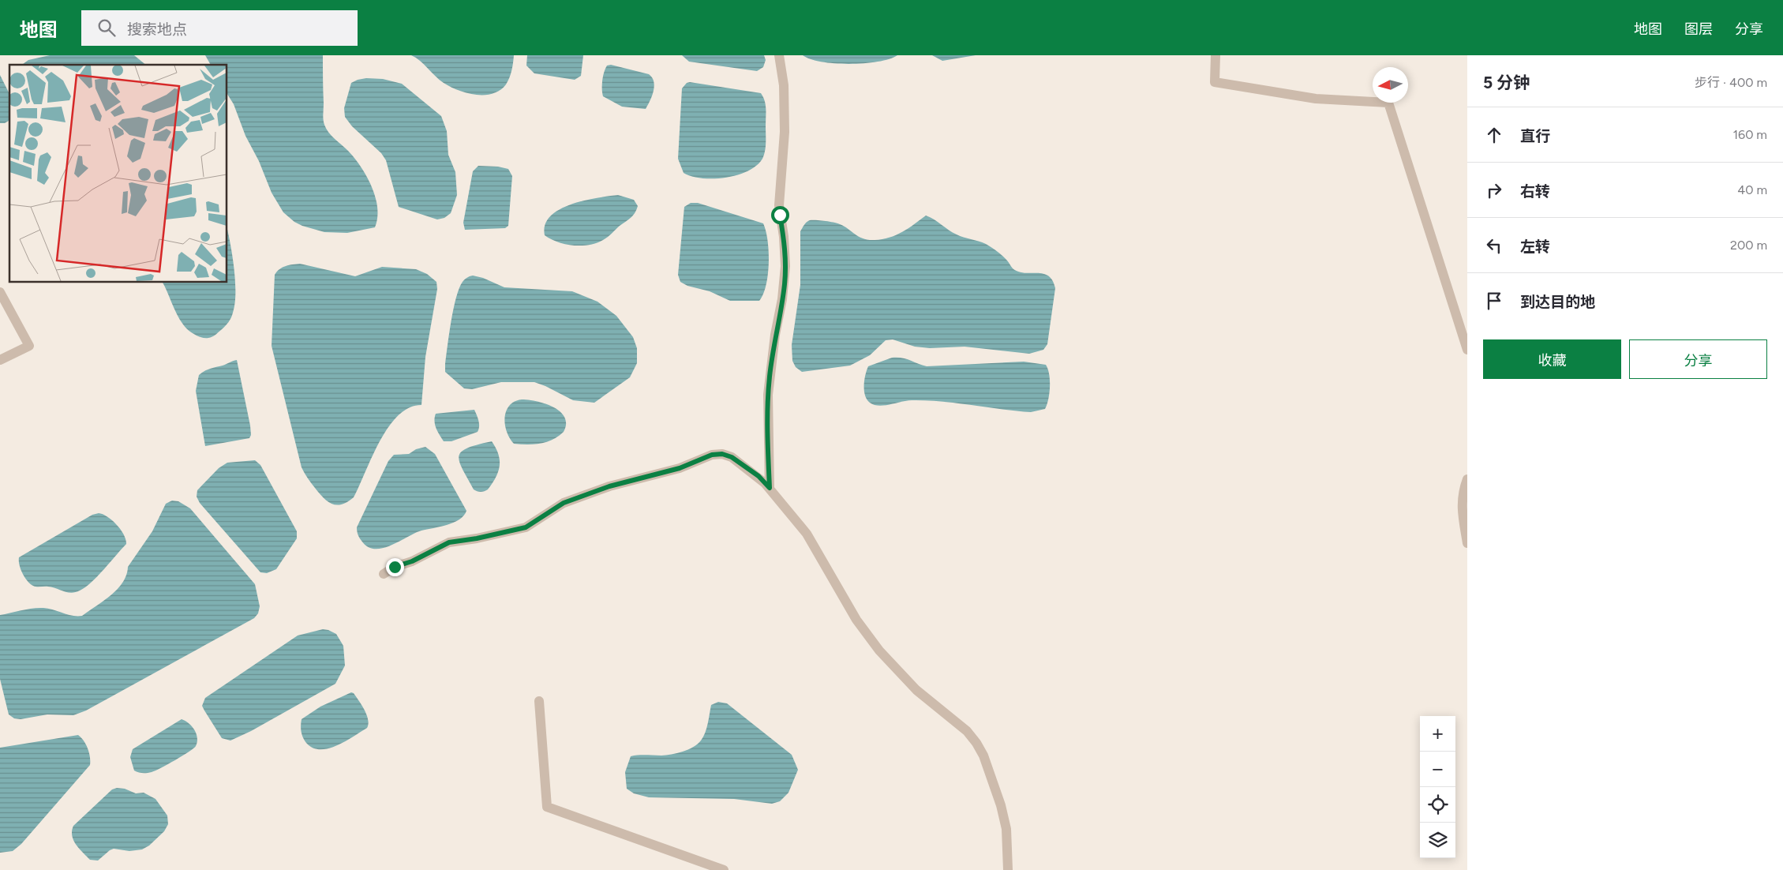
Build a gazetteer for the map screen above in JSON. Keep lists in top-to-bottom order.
{
  "north": "left",
  "page": {
    "header": "地图",
    "search": "搜索地点",
    "nav": ["地图", "图层", "分享"],
    "heading": ["5 分钟", "步行 · 400 m"],
    "list": [
      ["直行", "160 m"],
      ["右转", "40 m"],
      ["左转", "200 m"],
      "到达目的地"
    ],
    "buttons": ["收藏", "分享"],
    "map_buttons": ["+", "−"]
  }
}
